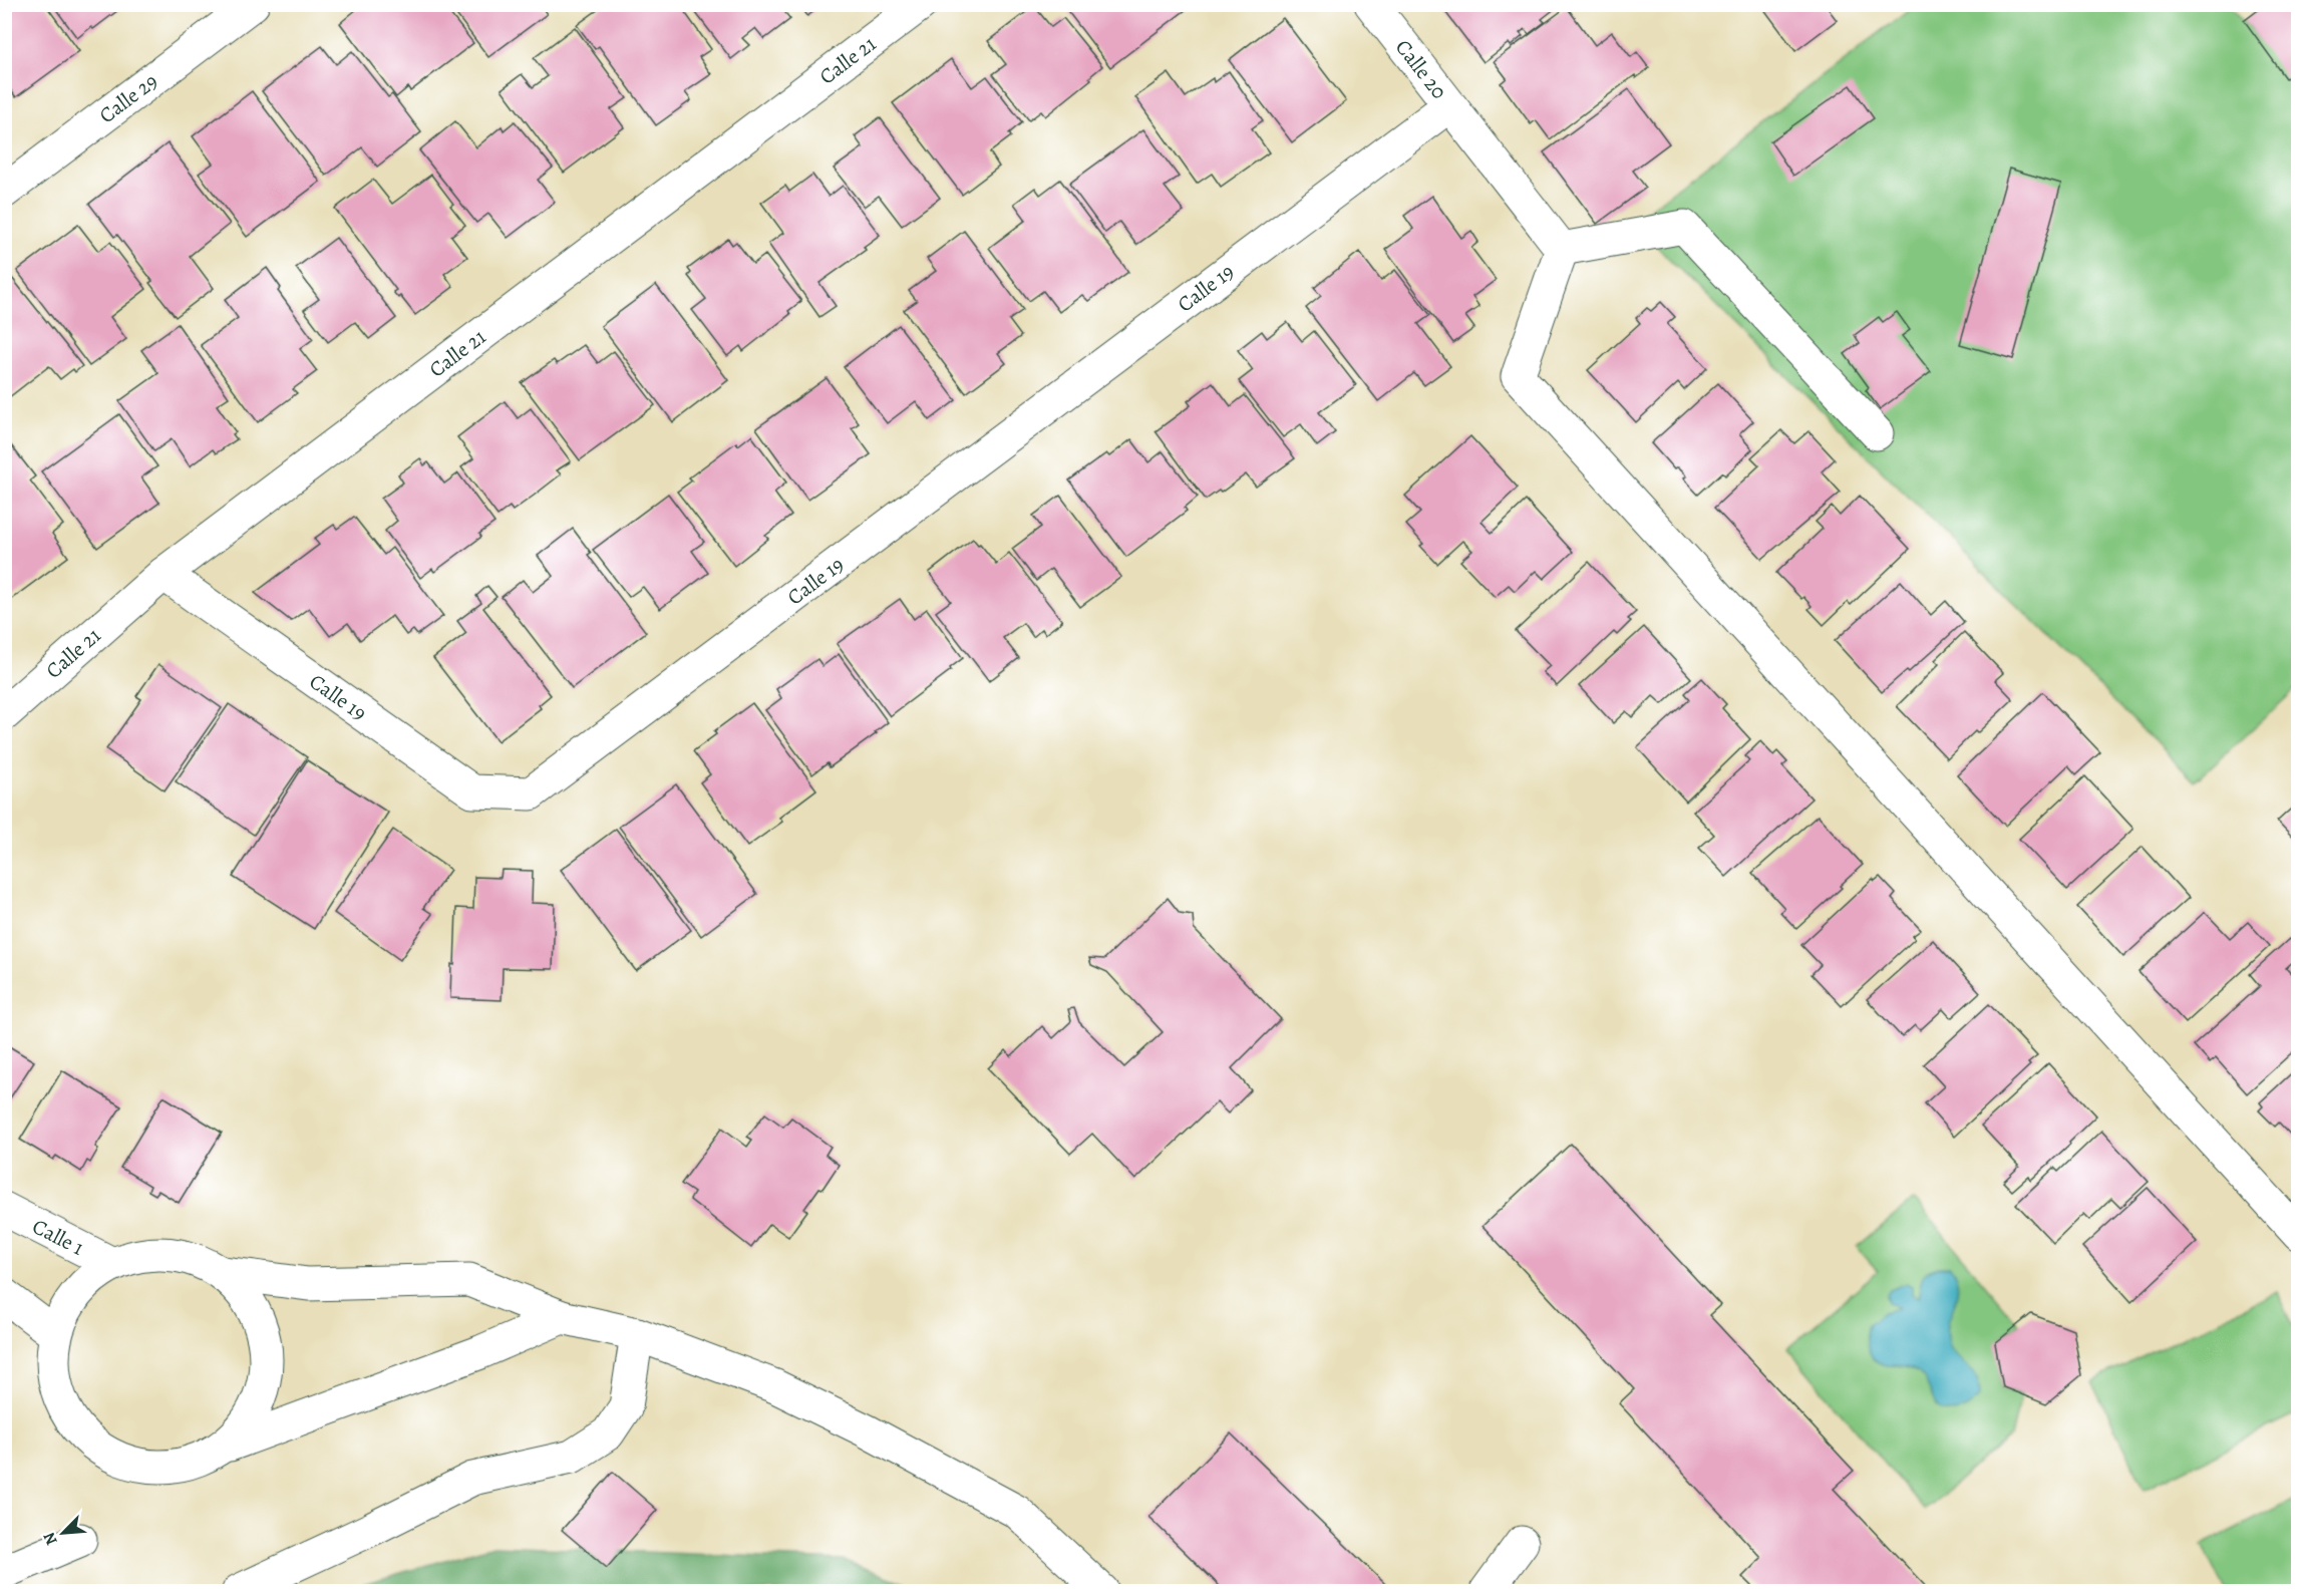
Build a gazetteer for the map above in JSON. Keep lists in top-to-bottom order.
{
  "streets": {
    "street": [
      "Calle 21",
      "Calle 20",
      "Calle 29",
      "Calle 19",
      "Calle 1"
    ]
  },
  "crossings": [
    ["Calle 21", "Calle 19"],
    ["Calle 20", "Calle 19"]
  ],
  "north": "bottom left"
}
